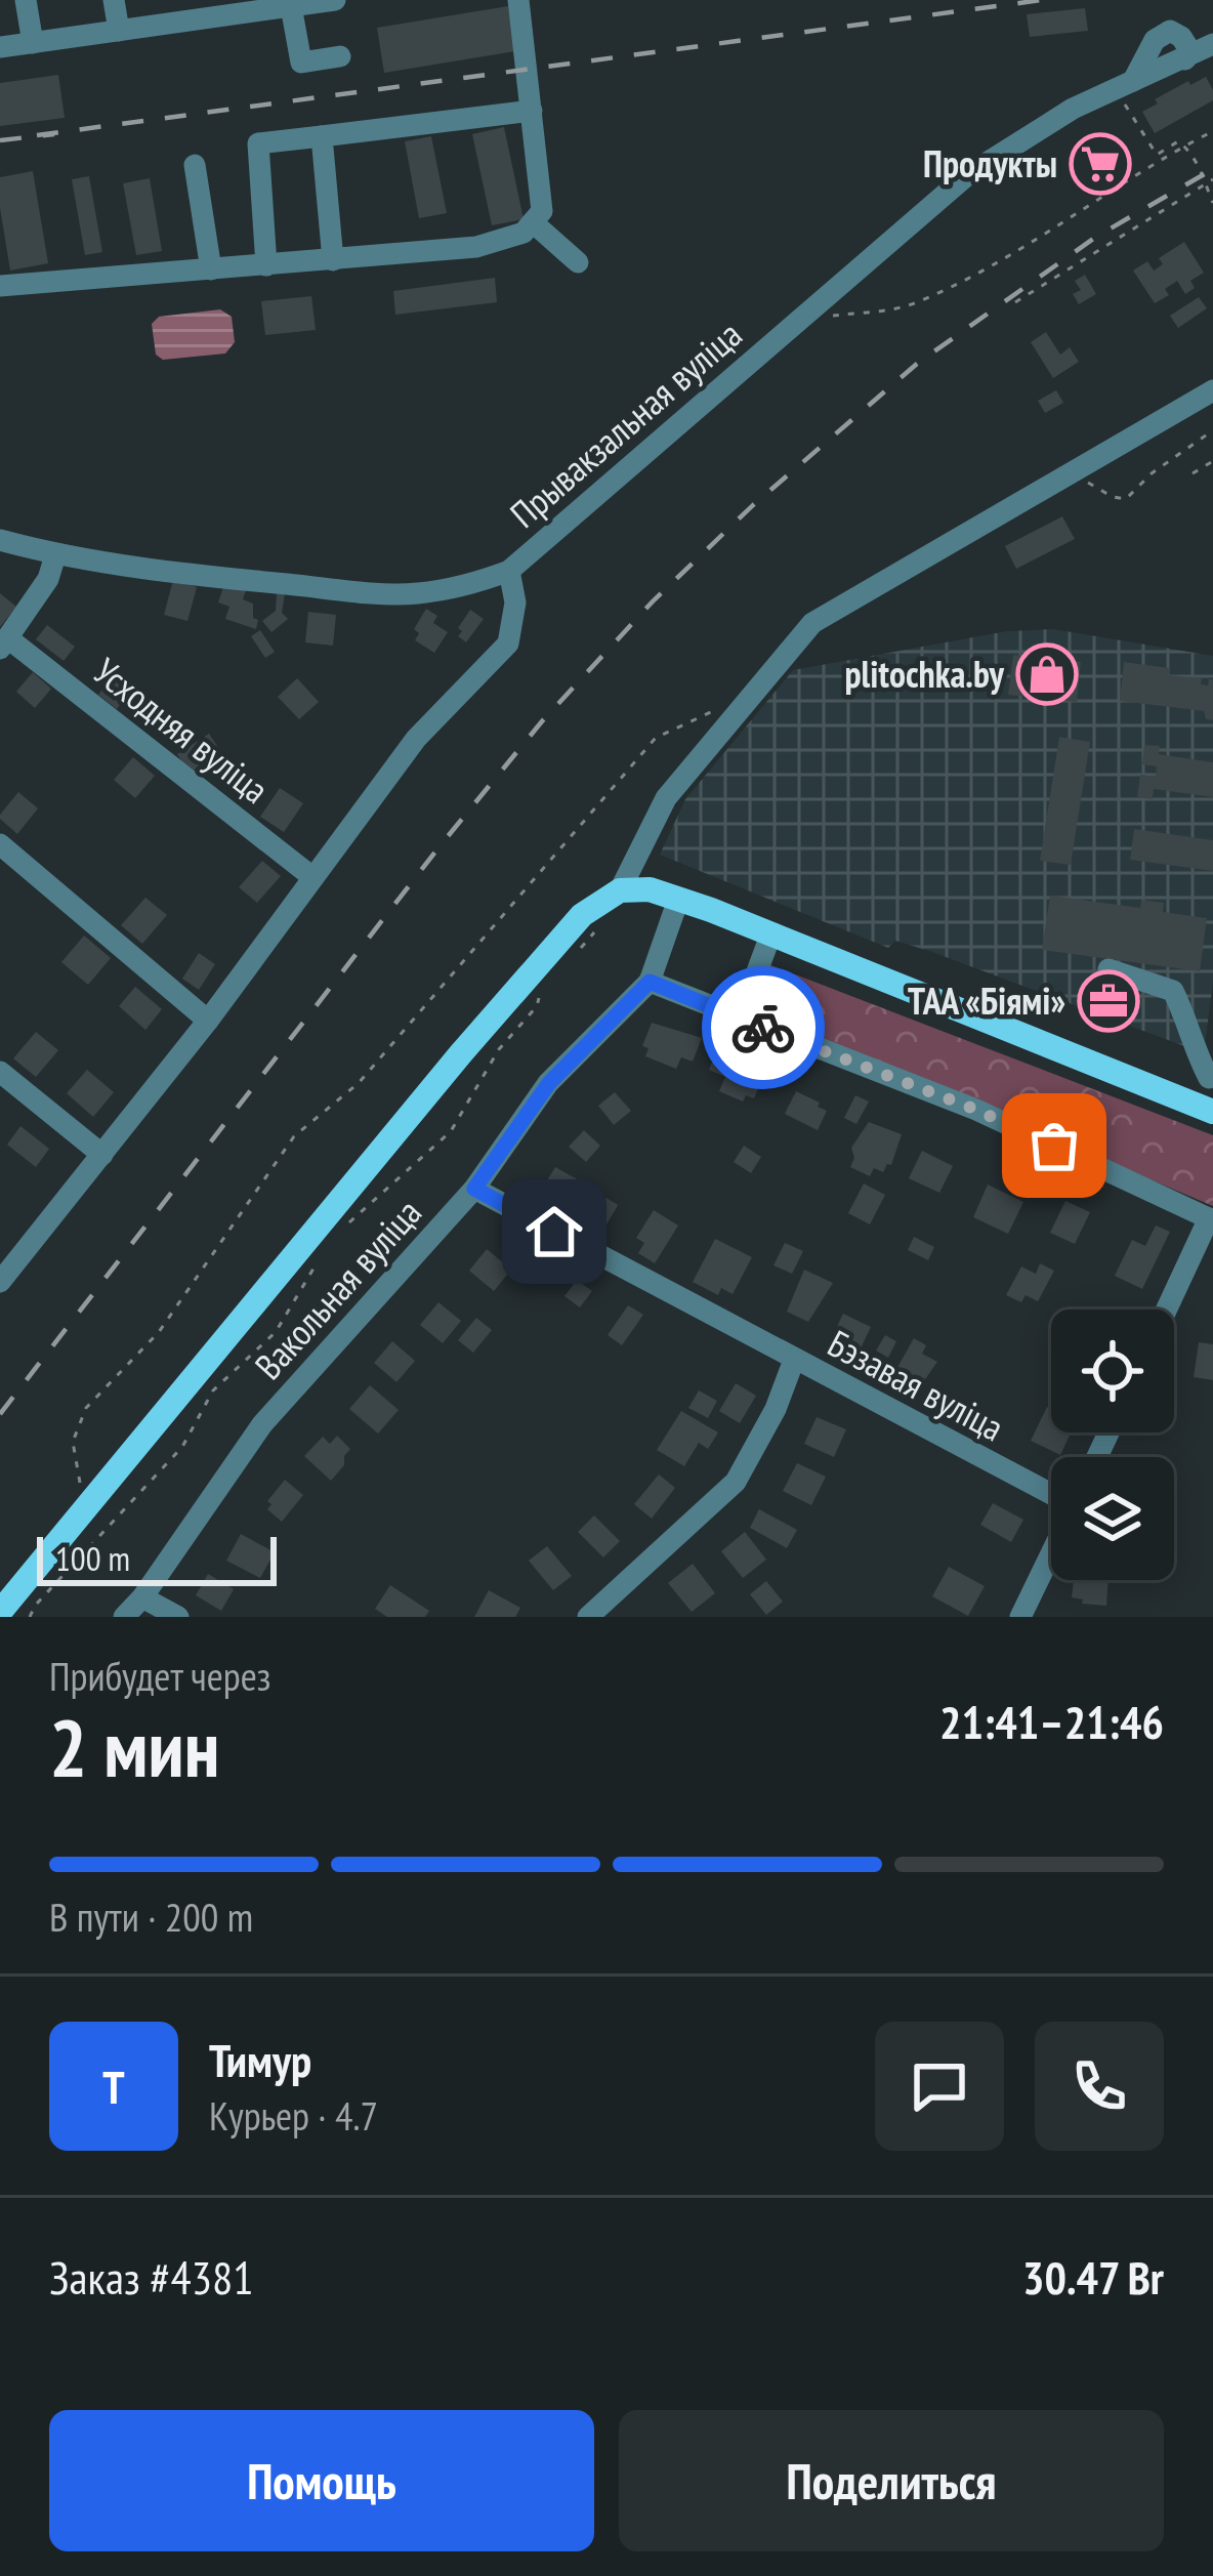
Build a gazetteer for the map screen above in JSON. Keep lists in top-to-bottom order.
{
  "streets": {
    "street": [
      "Прывакзальная вуліца",
      "Усходняя вуліца",
      "Вакольная вуліца",
      "Бэзавая вуліца"
    ]
  },
  "crossings": [
    ["Вакольная вуліца", "Бэзавая вуліца"]
  ],
  "places": {
    "supermarket": ["Продукты"],
    "shop": ["plitochka.by"],
    "office": ["ТАА «Біямі»"]
  },
  "scale_bar": "100 m",
  "page": {
    "scale": "100 m",
    "heading": ["2 мин", "Прибудет через", "21:41–21:46"],
    "panel": [
      "Тимур",
      "Курьер · 4.7",
      "Заказ #4381",
      "30.47 Br"
    ],
    "bar": "В пути · 200 m",
    "round": "Т",
    "buttons": ["Помощь", "Поделиться"]
  }
}
